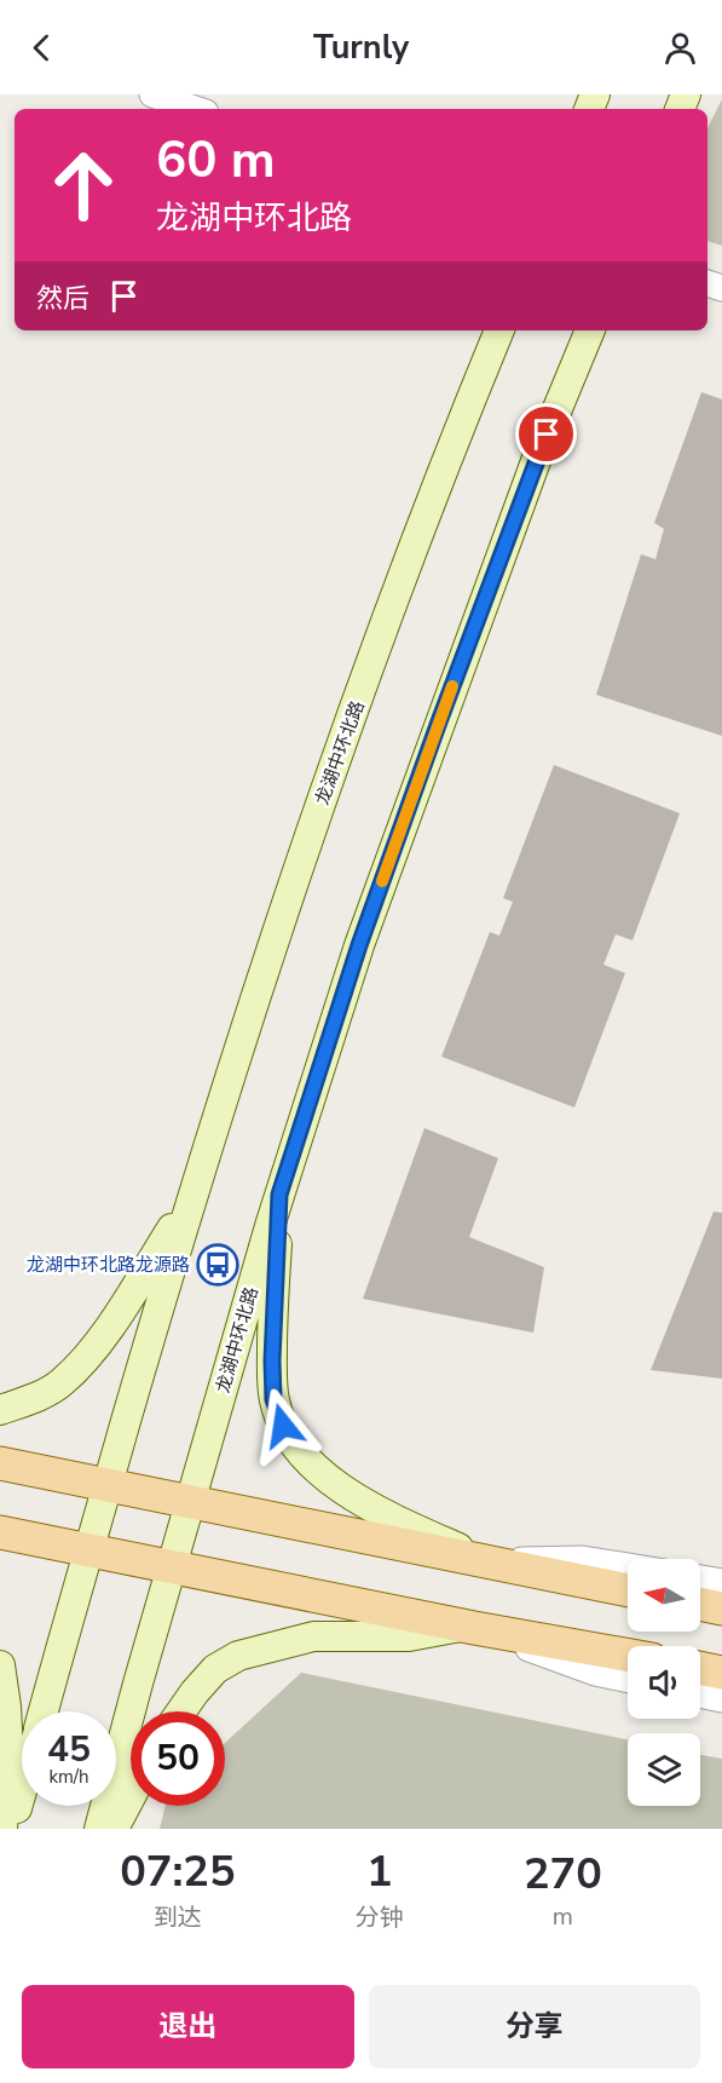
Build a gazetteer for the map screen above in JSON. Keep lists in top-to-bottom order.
{
  "streets": {
    "main road": ["龙湖中环北路"]
  },
  "places": {
    "bus stop": ["龙湖中环北路龙源路"]
  },
  "north": "left",
  "page": {
    "header": "Turnly",
    "turn": ["60 m", "龙湖中环北路"],
    "then": "然后",
    "speed": "45 km/h",
    "limit": "50",
    "eta": [
      "07:25",
      "到达",
      "1",
      "分钟",
      "270",
      "m"
    ],
    "buttons": ["退出", "分享"]
  }
}
